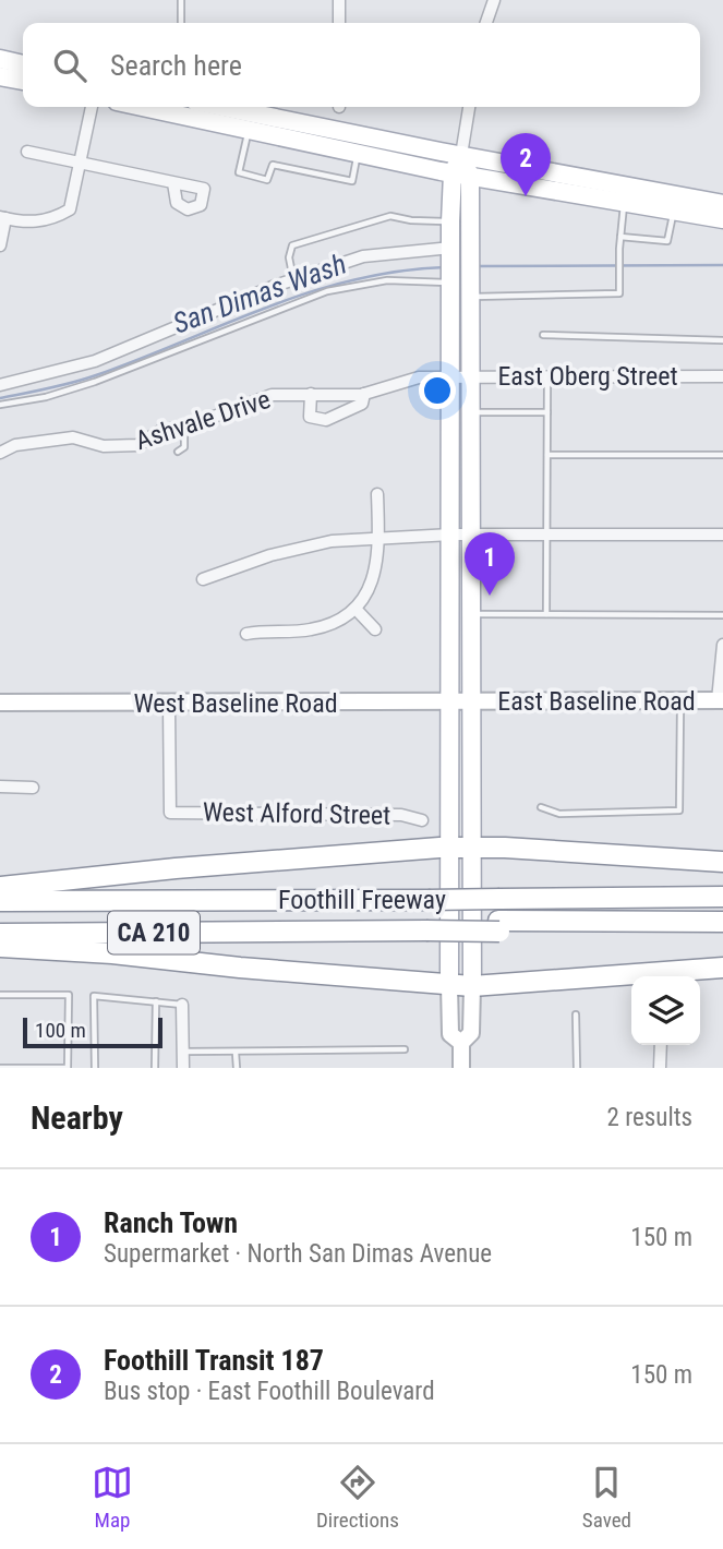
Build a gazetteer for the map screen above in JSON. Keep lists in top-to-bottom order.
{
  "streets": {
    "highway": ["Foothill Freeway", "CA 210"],
    "main road": ["East Baseline Road", "West Baseline Road"],
    "street": ["East Oberg Street", "Ashvale Drive", "West Alford Street"]
  },
  "crossings": [
    ["East Oberg Street", "Ashvale Drive"],
    ["East Baseline Road", "West Baseline Road"],
    ["West Baseline Road", "West Alford Street"]
  ],
  "water": ["San Dimas Wash"],
  "scale_bar": "100 m",
  "page": {
    "search": "Search here",
    "pins": ["2", "1"],
    "scale": "100 m",
    "heading": ["Nearby", "2 results"],
    "list": [
      {
        "mark": "1",
        "name": "Ranch Town",
        "note": "Supermarket · North San Dimas Avenue",
        "value": "150 m"
      },
      {
        "mark": "2",
        "name": "Foothill Transit 187",
        "note": "Bus stop · East Foothill Boulevard",
        "value": "150 m"
      }
    ],
    "nav": ["Map", "Directions", "Saved"]
  }
}
